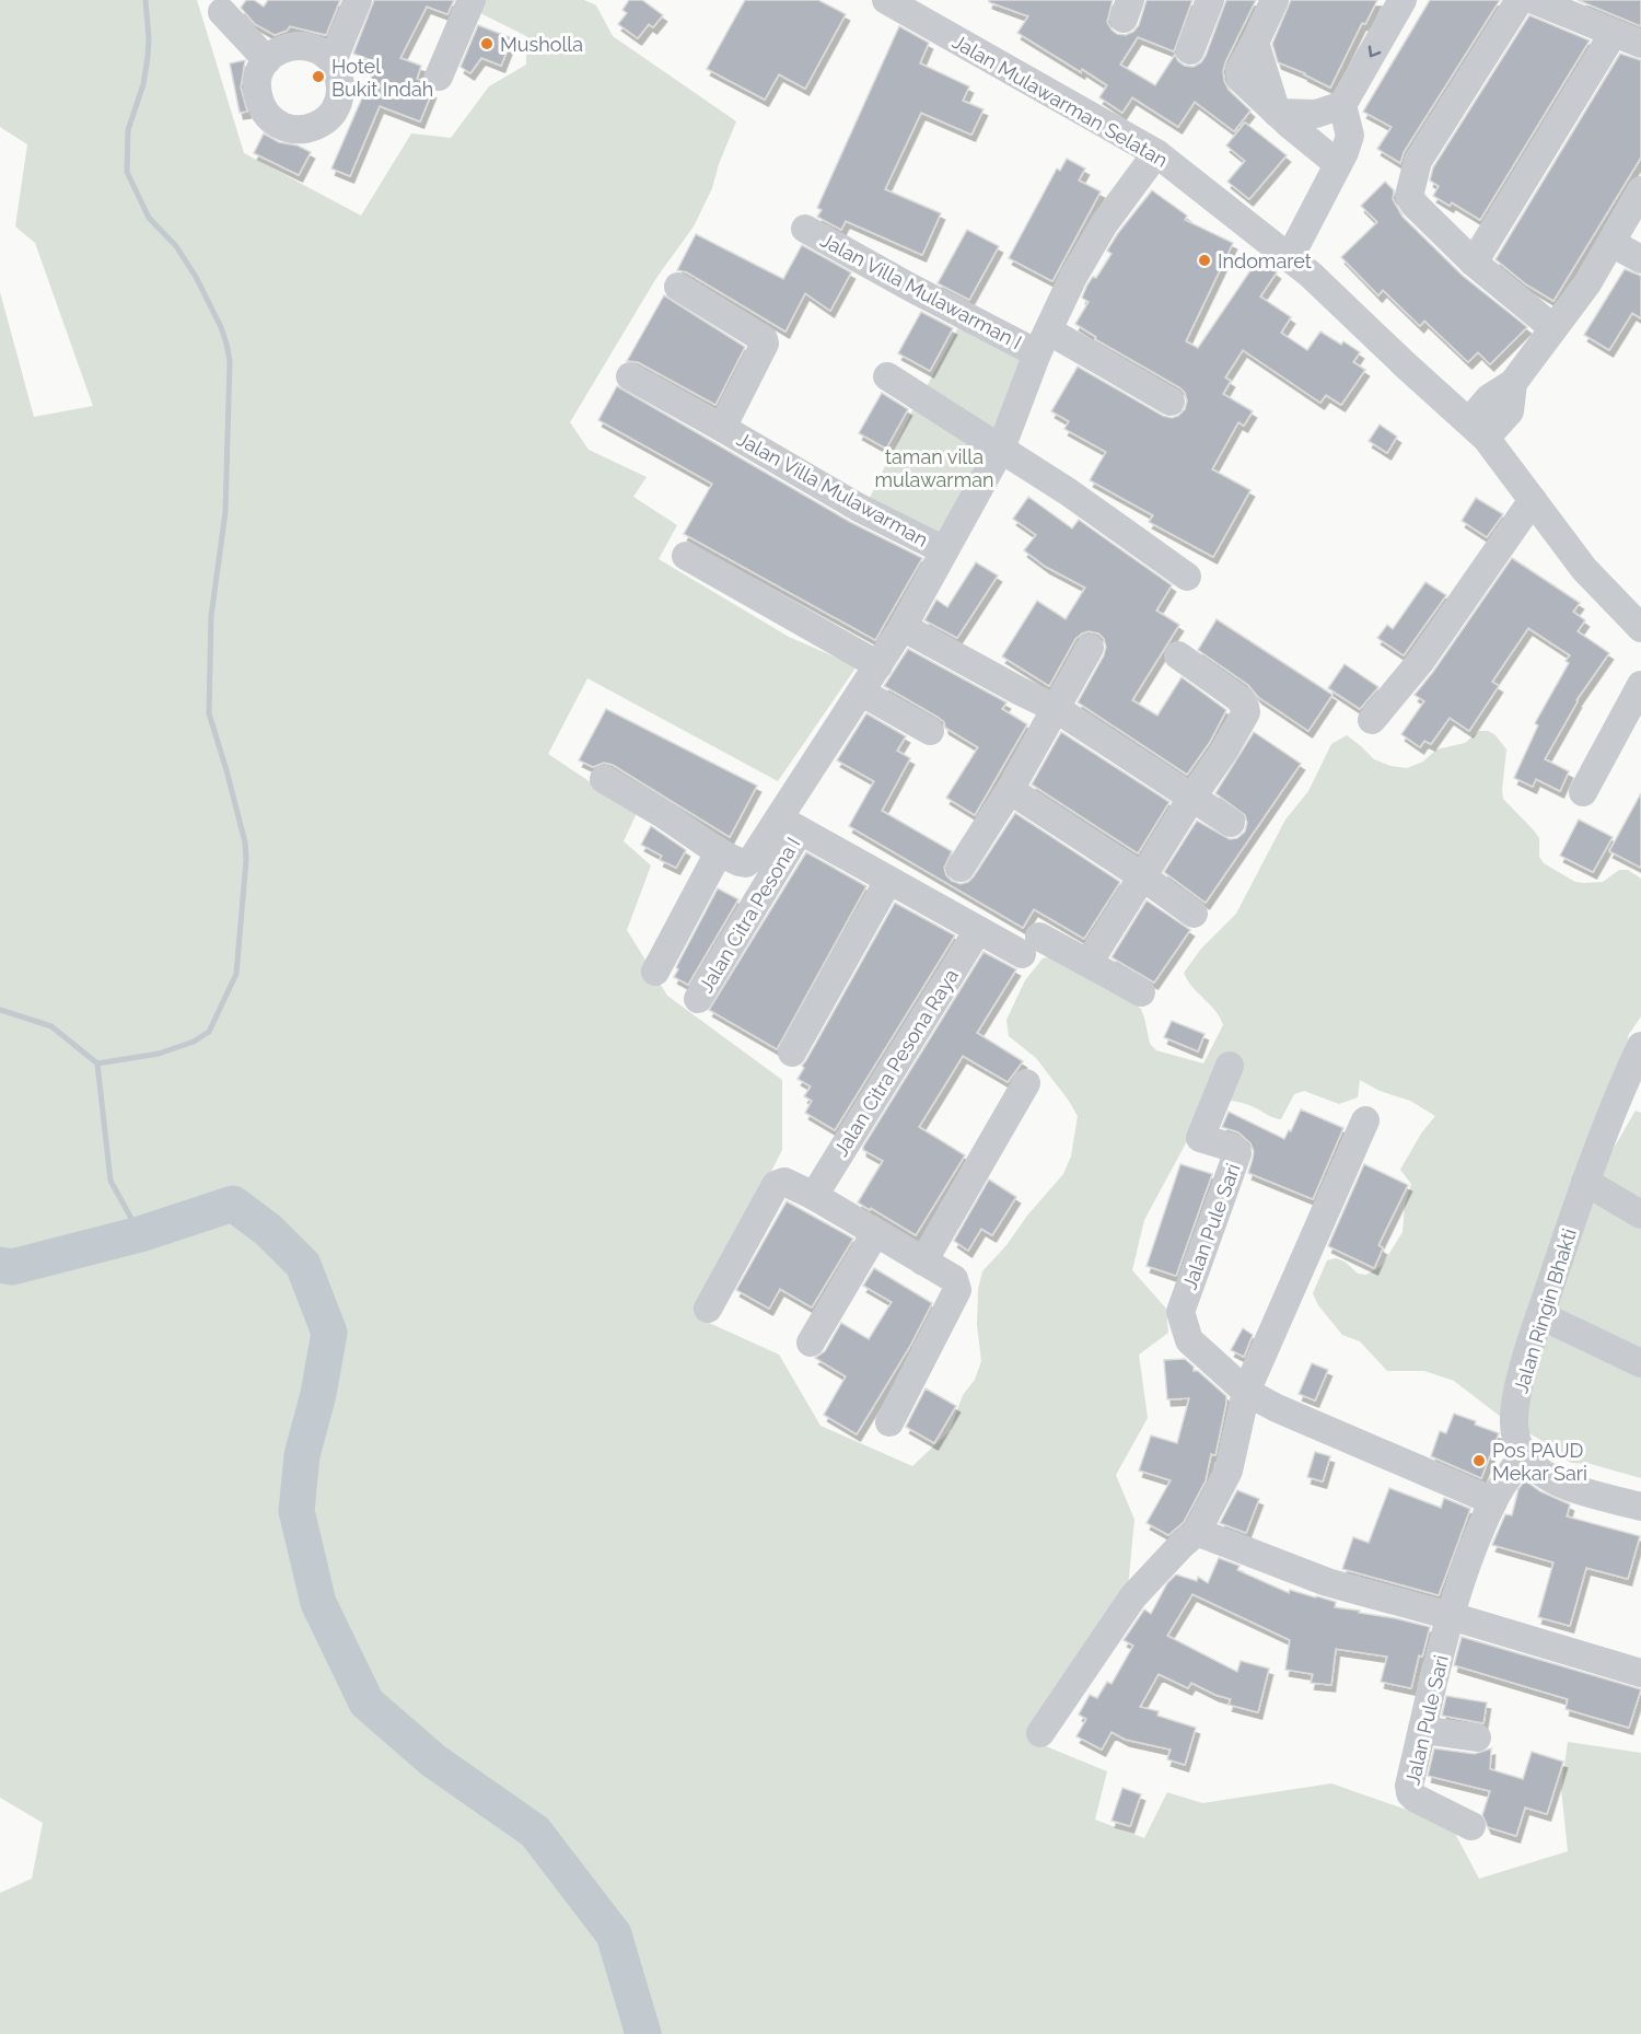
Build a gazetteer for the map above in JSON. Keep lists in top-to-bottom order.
{
  "streets": {
    "street": [
      "Jalan Mulawarman Selatan",
      "Jalan Villa Mulawarman I",
      "Jalan Villa Mulawarman",
      "Jalan Citra Pesona I",
      "Jalan Citra Pesona Raya",
      "Jalan Pule Sari",
      "Jalan Ringin Bhakti"
    ]
  },
  "crossings": [
    ["Jalan Mulawarman Selatan", "Jalan Villa Mulawarman"],
    ["Jalan Villa Mulawarman I", "Jalan Villa Mulawarman"],
    ["Jalan Villa Mulawarman", "Jalan Citra Pesona I"],
    ["Jalan Pule Sari", "Jalan Ringin Bhakti"]
  ],
  "parks": ["taman villa mulawarman"],
  "places": [
    "Musholla",
    "Hotel Bukit Indah",
    "Indomaret",
    "Pos PAUD Mekar Sari"
  ]
}
